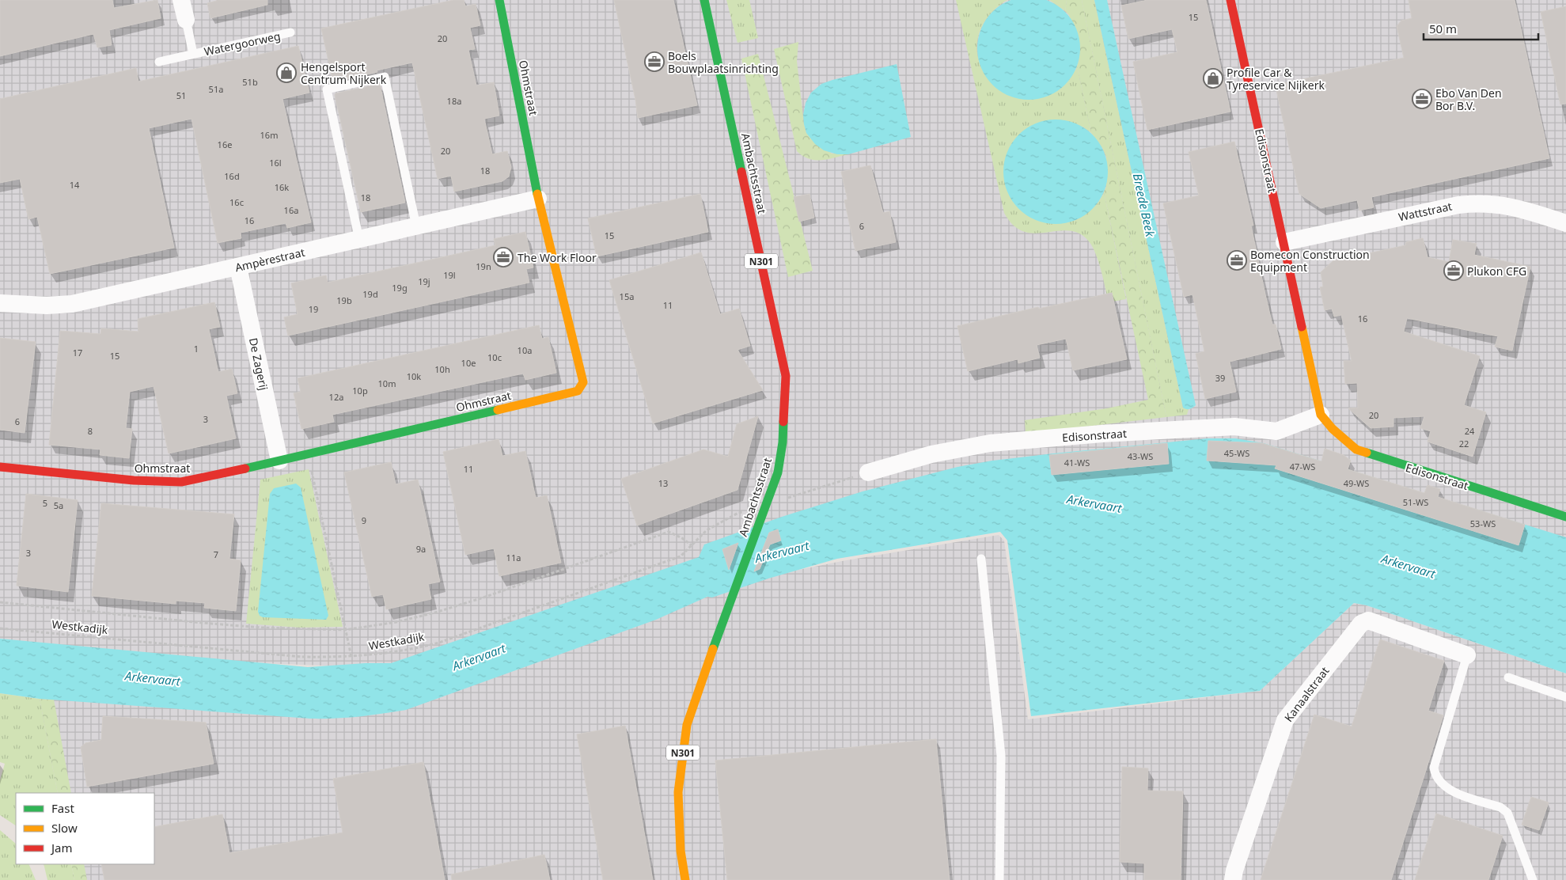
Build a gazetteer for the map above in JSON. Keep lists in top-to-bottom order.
{
  "streets": {
    "street": [
      "Watergoorweg",
      "Ohmstraat",
      "Edisonstraat",
      "Ambachtsstraat",
      "Wattstraat",
      "Ampèrestraat",
      "N301",
      "De Zagerij",
      "Kanaalstraat"
    ],
    "path": ["Westkadijk"]
  },
  "crossings": [
    ["Ohmstraat", "Ampèrestraat"],
    ["Ohmstraat", "De Zagerij"],
    ["Edisonstraat", "Wattstraat"],
    ["Edisonstraat", "Westkadijk"],
    ["Ambachtsstraat", "Westkadijk"],
    ["Ampèrestraat", "De Zagerij"]
  ],
  "water": ["Breede Beek", "Arkervaart"],
  "places": {
    "office": [
      "Boels Bouwplaatsinrichting",
      "Ebo Van Den Bor B.V.",
      "The Work Floor",
      "Bomecon Construction Equipment",
      "Plukon CFG"
    ],
    "shop": ["Hengelsport Centrum Nijkerk", "Profile Car & Tyreservice Nijkerk"]
  },
  "house_numbers": [
    "15",
    "20",
    "51b",
    "51a",
    "51",
    "18a",
    "16m",
    "16e",
    "20",
    "16l",
    "18",
    "16d",
    "14",
    "16k",
    "18",
    "16c",
    "16a",
    "16",
    "6",
    "15",
    "19n",
    "19l",
    "19j",
    "19g",
    "19d",
    "15a",
    "19b",
    "11",
    "19",
    "16",
    "1",
    "10a",
    "17",
    "15",
    "10c",
    "10e",
    "10h",
    "10k",
    "39",
    "10m",
    "10p",
    "12a",
    "20",
    "3",
    "6",
    "8",
    "24",
    "22",
    "45-WS",
    "43-WS",
    "41-WS",
    "47-WS",
    "11",
    "13",
    "49-WS",
    "51-WS",
    "5",
    "5a",
    "9",
    "53-WS",
    "9a",
    "3",
    "7",
    "11a"
  ],
  "legend": ["Fast", "Slow", "Jam"],
  "scale_bar": "50 m"
}
